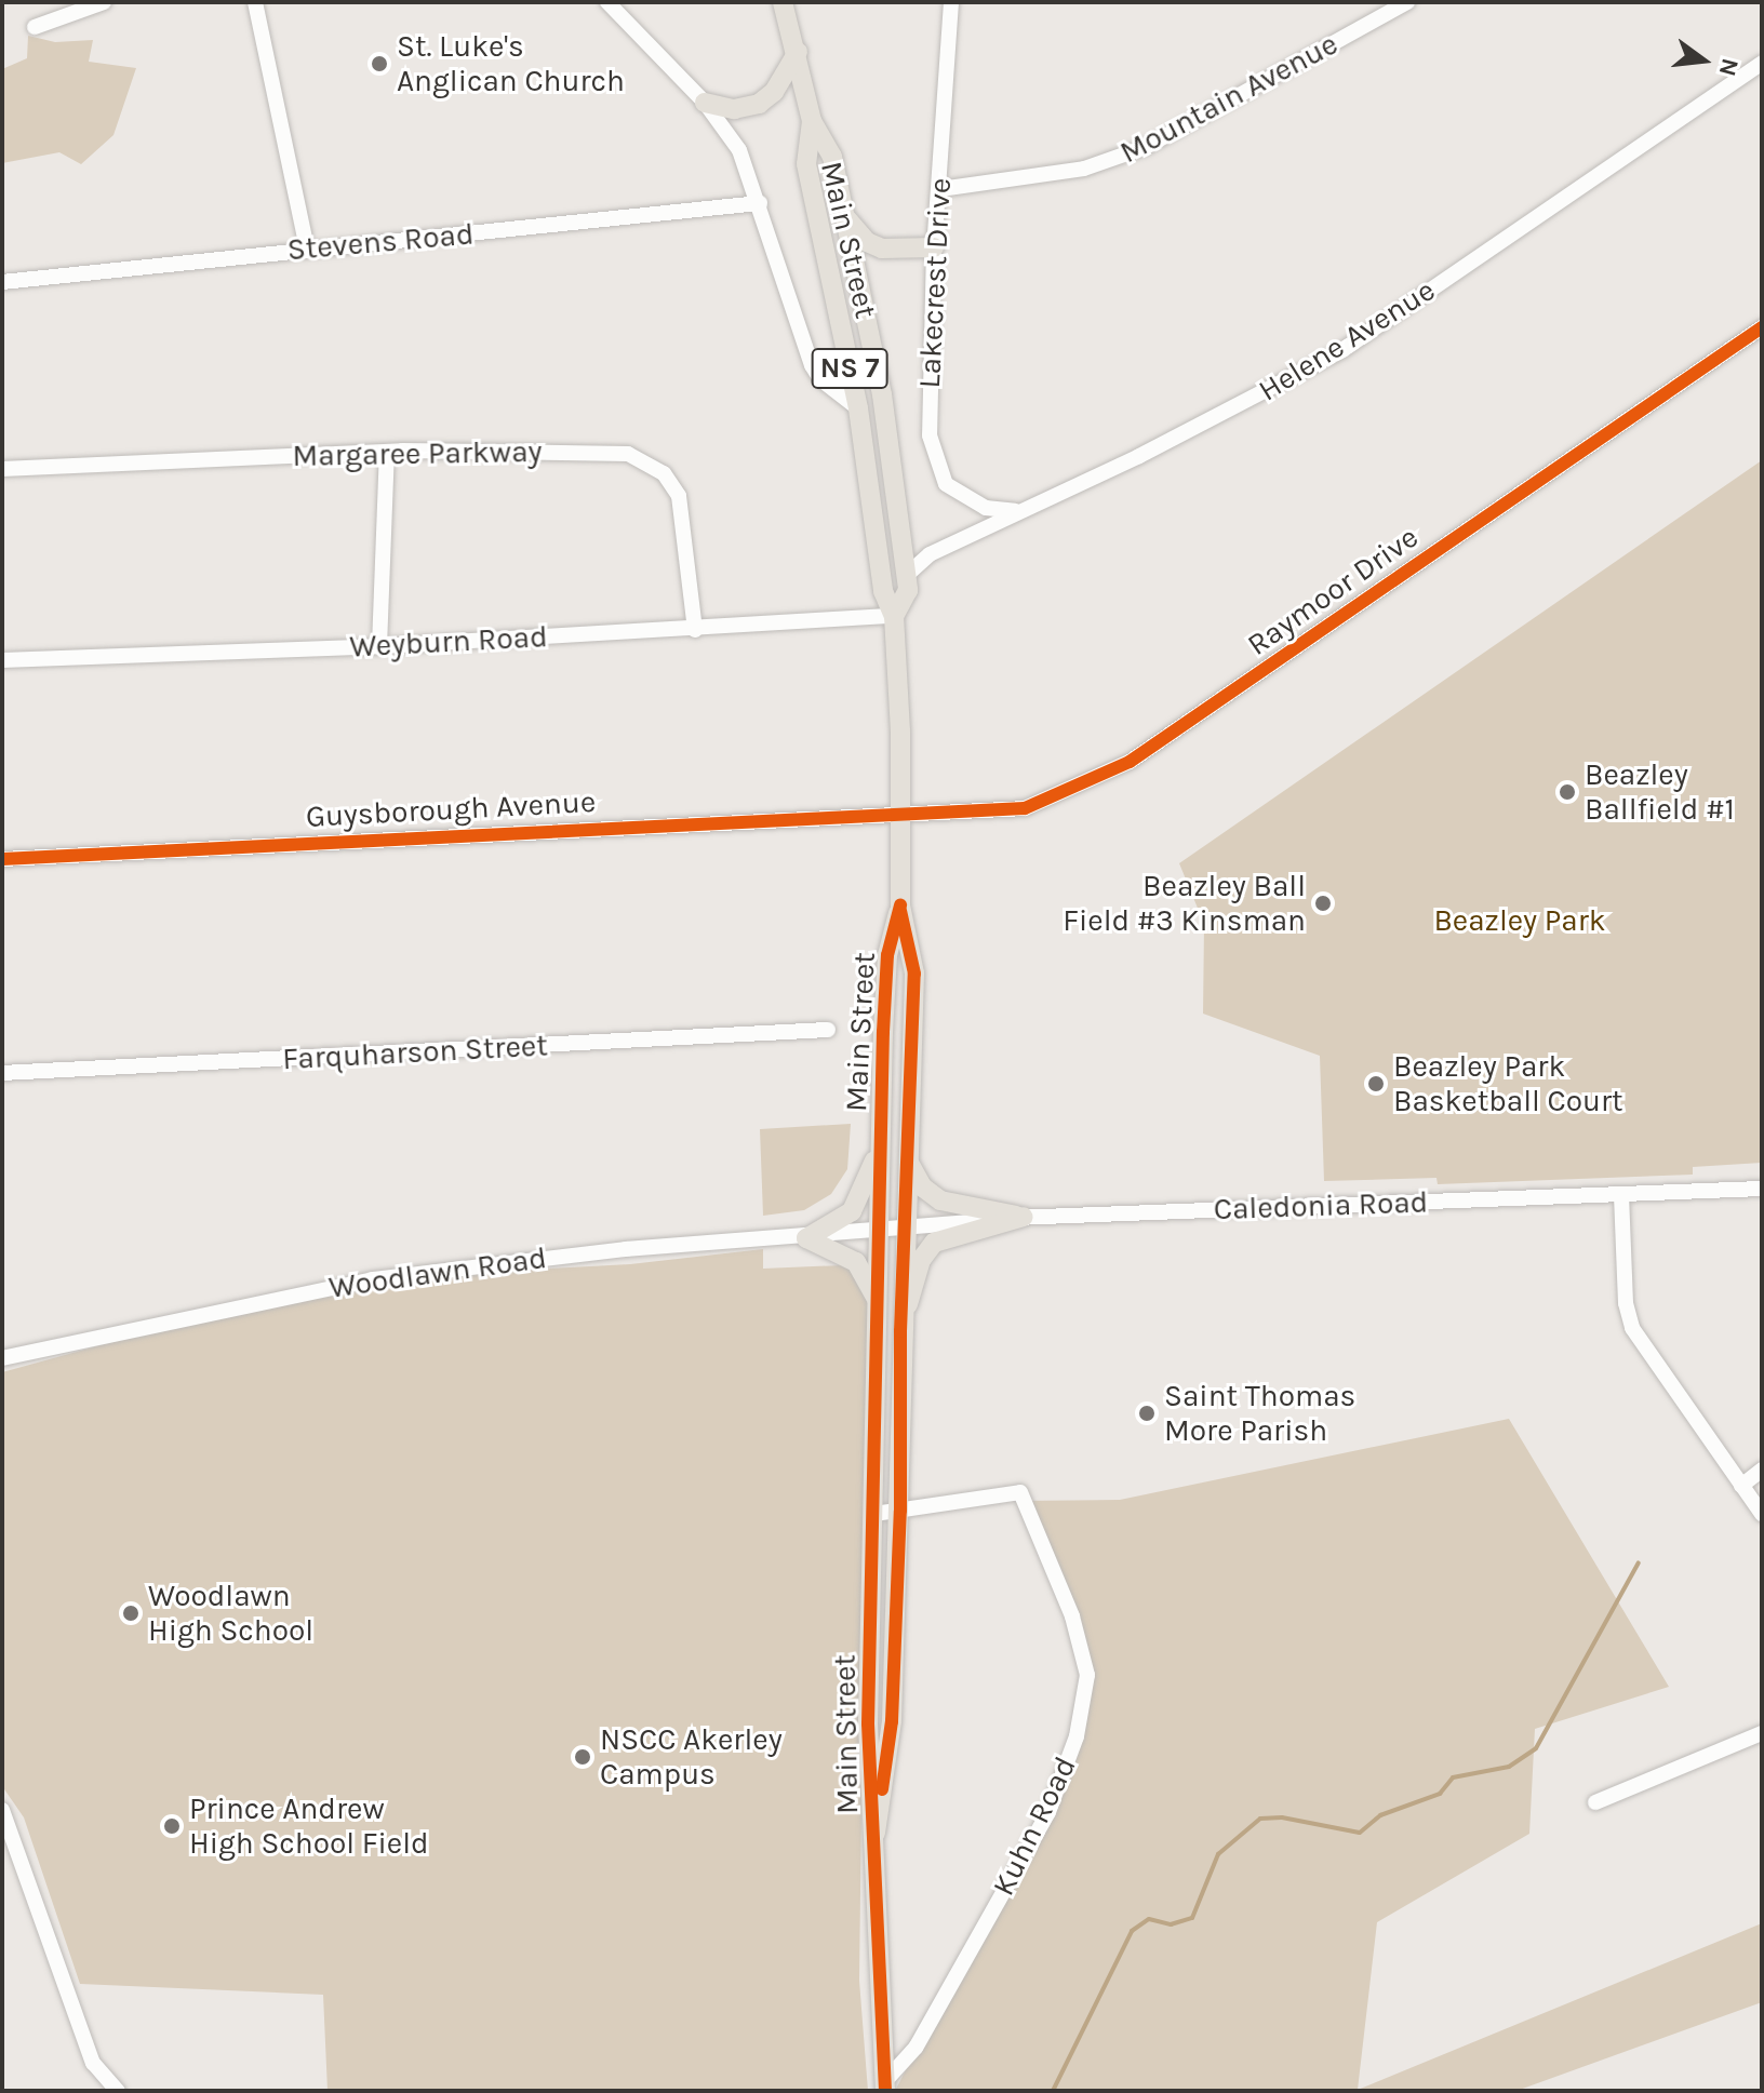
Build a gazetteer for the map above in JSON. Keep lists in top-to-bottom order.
{
  "streets": {
    "main road": ["Main Street", "NS 7"],
    "street": [
      "Mountain Avenue",
      "Stevens Road",
      "Lakecrest Drive",
      "Helene Avenue",
      "Margaree Parkway",
      "Raymoor Drive",
      "Weyburn Road",
      "Guysborough Avenue",
      "Farquharson Street",
      "Caledonia Road",
      "Woodlawn Road",
      "Kuhn Road"
    ]
  },
  "crossings": [
    ["Mountain Avenue", "Lakecrest Drive"],
    ["Main Street", "Helene Avenue"],
    ["Main Street", "Raymoor Drive"],
    ["Main Street", "Weyburn Road"],
    ["Main Street", "Guysborough Avenue"],
    ["Main Street", "Caledonia Road"],
    ["Main Street", "Woodlawn Road"],
    ["Main Street", "Kuhn Road"],
    ["Lakecrest Drive", "Helene Avenue"],
    ["Margaree Parkway", "Weyburn Road"],
    ["Raymoor Drive", "Guysborough Avenue"],
    ["Caledonia Road", "Woodlawn Road"]
  ],
  "parks": ["Beazley Park"],
  "places": [
    "St. Luke's Anglican Church",
    "Beazley Ballfield #1",
    "Beazley Ball Field #3 Kinsman",
    "Beazley Park Basketball Court",
    "Saint Thomas More Parish",
    "Woodlawn High School",
    "NSCC Akerley Campus",
    "Prince Andrew High School Field"
  ],
  "north": "right"
}
